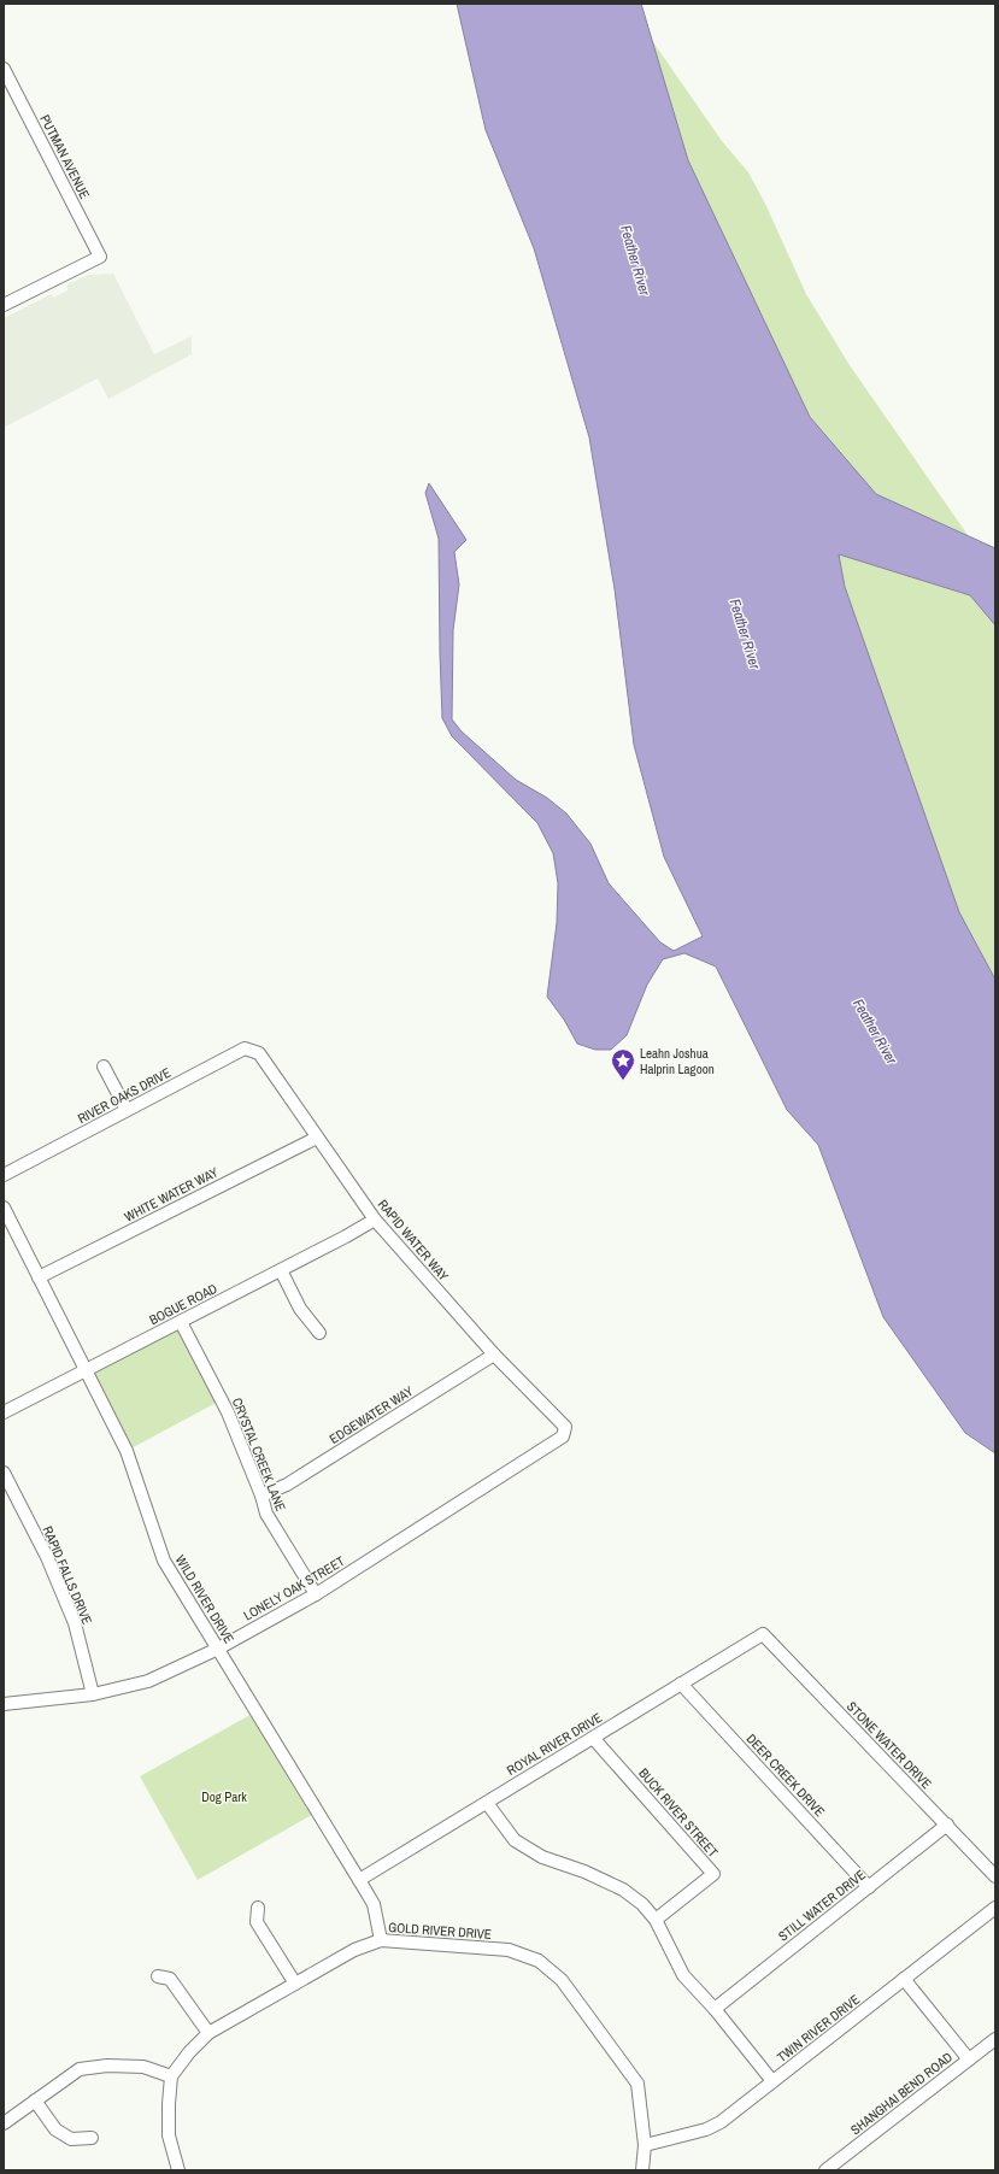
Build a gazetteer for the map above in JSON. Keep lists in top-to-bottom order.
{
  "streets": {
    "street": [
      "PUTMAN AVENUE",
      "RIVER OAKS DRIVE",
      "WHITE WATER WAY",
      "RAPID WATER WAY",
      "BOGUE ROAD",
      "EDGEWATER WAY",
      "CRYSTAL CREEK LANE",
      "RAPID FALLS DRIVE",
      "LONELY OAK STREET",
      "WILD RIVER DRIVE",
      "ROYAL RIVER DRIVE",
      "STONE WATER DRIVE",
      "DEER CREEK DRIVE",
      "BUCK RIVER STREET",
      "STILL WATER DRIVE",
      "GOLD RIVER DRIVE",
      "TWIN RIVER DRIVE",
      "SHANGHAI BEND ROAD"
    ]
  },
  "crossings": [
    ["RIVER OAKS DRIVE", "RAPID WATER WAY"],
    ["WHITE WATER WAY", "RAPID WATER WAY"],
    ["WHITE WATER WAY", "WILD RIVER DRIVE"],
    ["RAPID WATER WAY", "BOGUE ROAD"],
    ["RAPID WATER WAY", "EDGEWATER WAY"],
    ["RAPID WATER WAY", "LONELY OAK STREET"],
    ["BOGUE ROAD", "CRYSTAL CREEK LANE"],
    ["BOGUE ROAD", "WILD RIVER DRIVE"],
    ["EDGEWATER WAY", "CRYSTAL CREEK LANE"],
    ["CRYSTAL CREEK LANE", "LONELY OAK STREET"],
    ["RAPID FALLS DRIVE", "LONELY OAK STREET"],
    ["LONELY OAK STREET", "WILD RIVER DRIVE"],
    ["WILD RIVER DRIVE", "ROYAL RIVER DRIVE"],
    ["WILD RIVER DRIVE", "GOLD RIVER DRIVE"],
    ["ROYAL RIVER DRIVE", "STONE WATER DRIVE"],
    ["ROYAL RIVER DRIVE", "DEER CREEK DRIVE"],
    ["ROYAL RIVER DRIVE", "BUCK RIVER STREET"],
    ["STONE WATER DRIVE", "STILL WATER DRIVE"],
    ["DEER CREEK DRIVE", "STILL WATER DRIVE"],
    ["GOLD RIVER DRIVE", "TWIN RIVER DRIVE"]
  ],
  "water": ["Feather River"],
  "parks": ["Dog Park"],
  "places": {
    "place": ["Leahn Joshua Halprin Lagoon"]
  }
}
